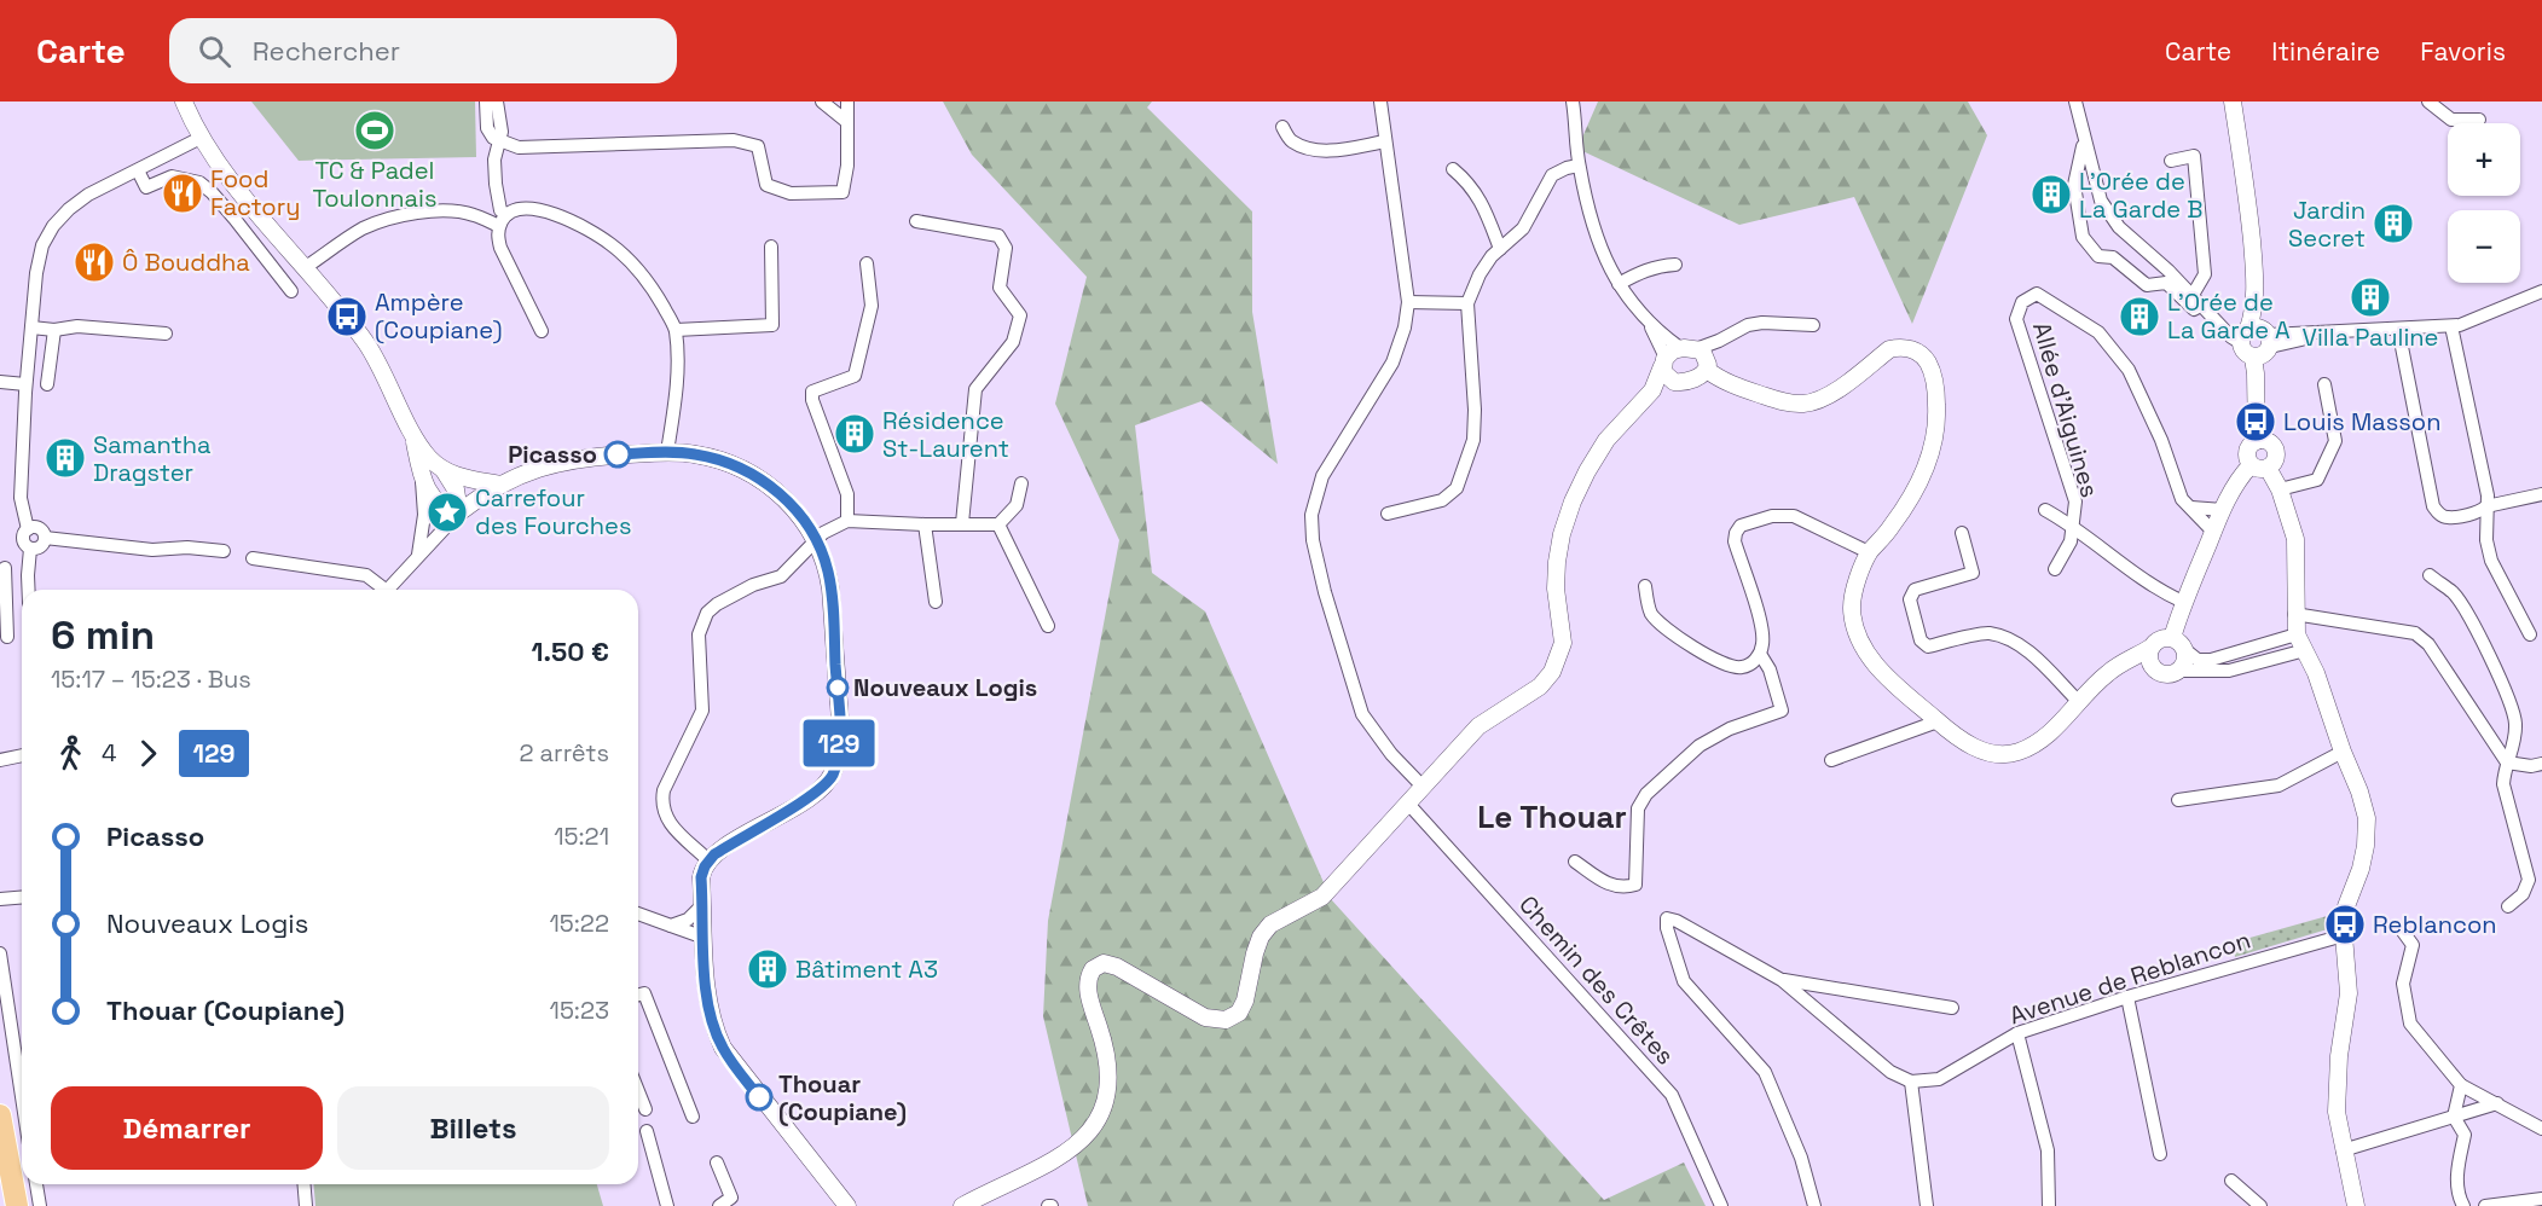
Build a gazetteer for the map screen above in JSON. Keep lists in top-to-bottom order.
{
  "streets": {
    "street": ["Allée d'Aiguines", "Avenue de Reblancon", "Chemin des Crêtes"]
  },
  "districts": ["Le Thouar"],
  "places": {
    "sports": ["TC & Padel Toulonnais"],
    "restaurant": ["Food Factory", "Ô Bouddha"],
    "building": [
      "L'Orée de La Garde B",
      "Jardin Secret",
      "Villa Pauline",
      "L'Orée de La Garde A",
      "Résidence St-Laurent",
      "Samantha Dragster",
      "Bâtiment A3"
    ],
    "bus stop": ["Ampère (Coupiane)", "Louis Masson", "Reblancon"],
    "other": ["Picasso", "Nouveaux Logis", "Thouar (Coupiane)"],
    "place": ["Carrefour des Fourches"]
  },
  "lines": ["bus line 129"],
  "page": {
    "header": "Carte",
    "search": "Rechercher",
    "nav": ["Carte", "Itinéraire", "Favoris"],
    "on_map": "129",
    "map_buttons": ["+", "−"],
    "heading": ["6 min", "15:17 – 15:23 · Bus", "1.50 €"],
    "legs": ["4", "129", "2 arrêts"],
    "list": [
      {
        "name": "Picasso",
        "value": "15:21"
      },
      {
        "name": "Nouveaux Logis",
        "value": "15:22"
      },
      {
        "name": "Thouar (Coupiane)",
        "value": "15:23"
      }
    ],
    "buttons": ["Démarrer", "Billets"]
  }
}
